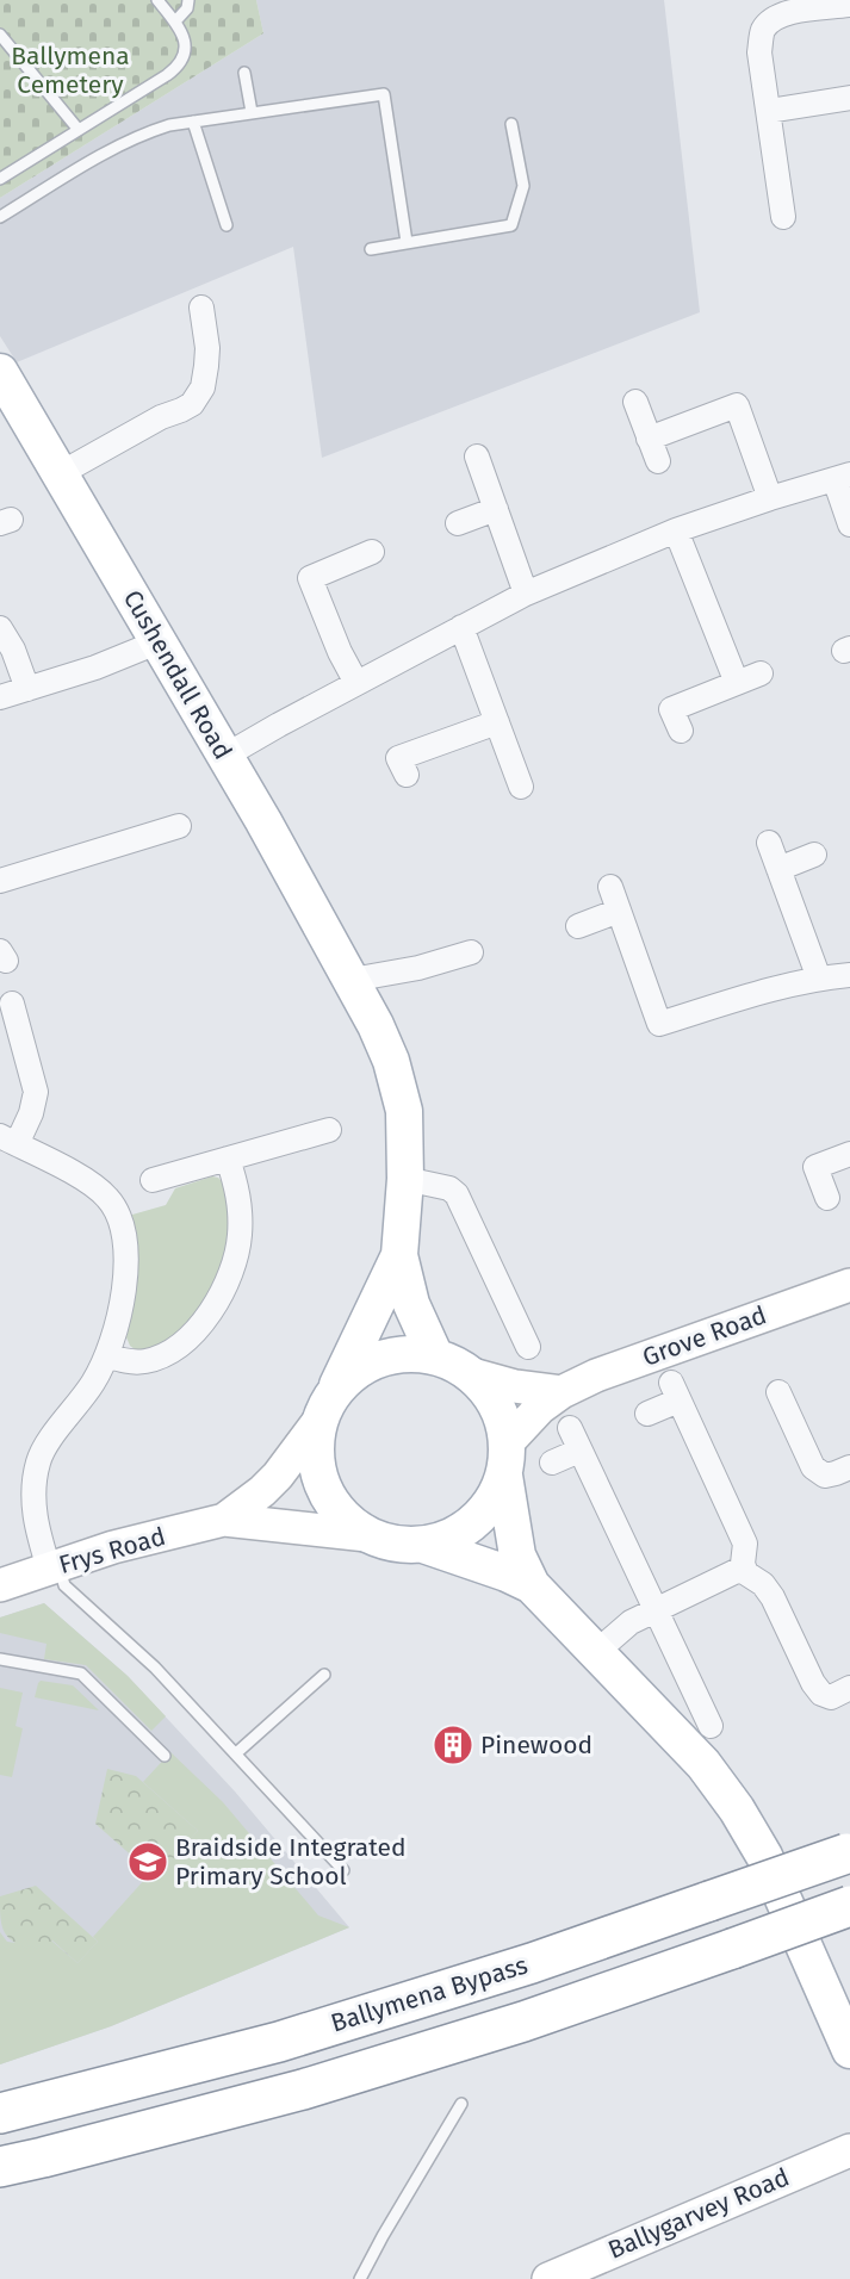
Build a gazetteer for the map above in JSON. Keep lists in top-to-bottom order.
{
  "streets": {
    "highway": ["Ballymena Bypass"],
    "main road": ["Cushendall Road"],
    "street": ["Grove Road", "Frys Road", "Ballygarvey Road"]
  },
  "crossings": [
    ["Cushendall Road", "Grove Road"],
    ["Cushendall Road", "Frys Road"],
    ["Grove Road", "Frys Road"]
  ],
  "parks": ["Ballymena Cemetery"],
  "places": {
    "building": ["Pinewood"],
    "school or university": ["Braidside Integrated Primary School"]
  }
}
